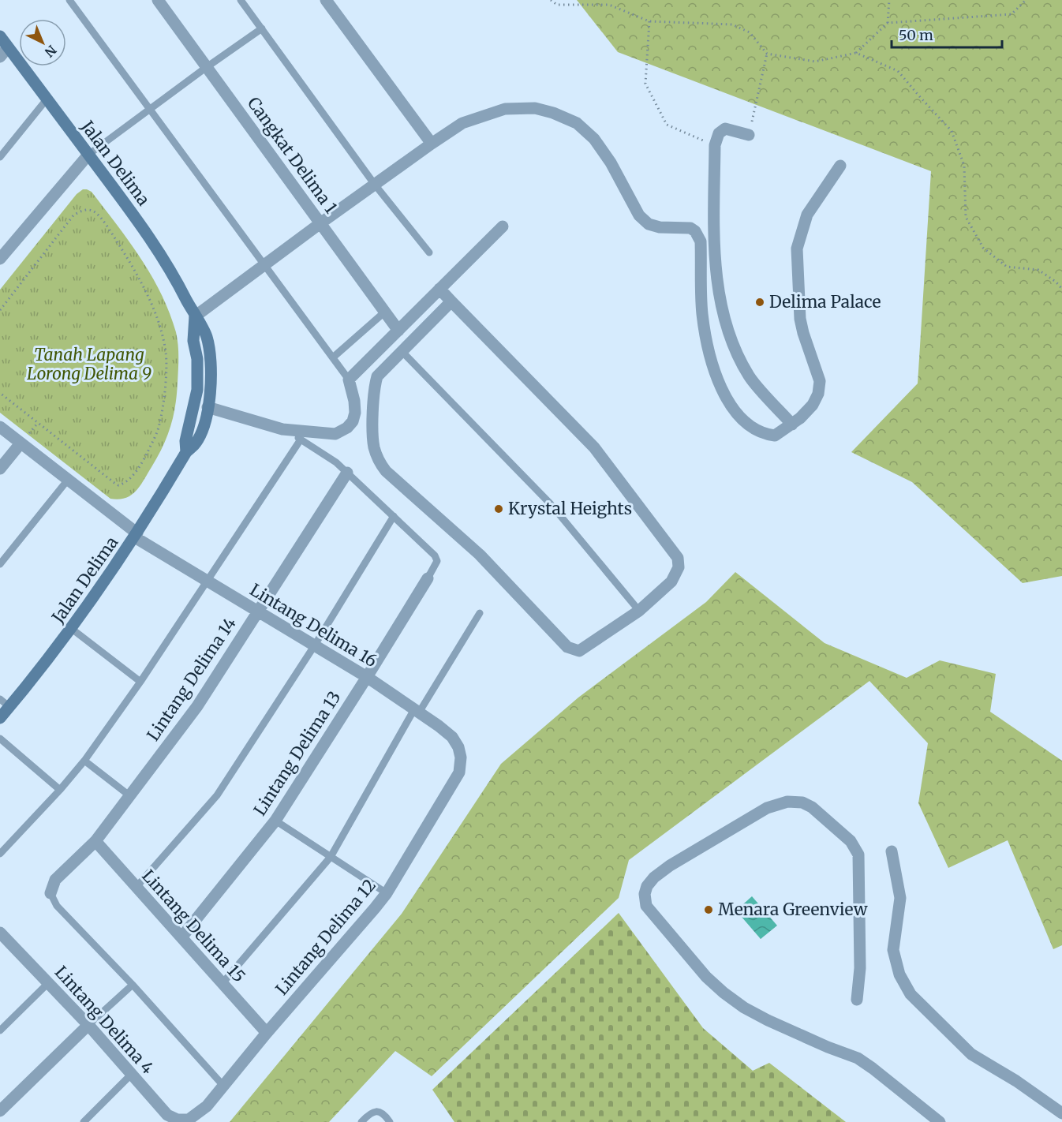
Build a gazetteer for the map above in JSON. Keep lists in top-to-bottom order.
{
  "streets": {
    "street": [
      "Cangkat Delima 1",
      "Jalan Delima",
      "Lintang Delima 16",
      "Lintang Delima 14",
      "Lintang Delima 13",
      "Lintang Delima 15",
      "Lintang Delima 12",
      "Lintang Delima 4"
    ]
  },
  "crossings": [
    ["Jalan Delima", "Lintang Delima 16"],
    ["Lintang Delima 16", "Lintang Delima 14"],
    ["Lintang Delima 16", "Lintang Delima 13"],
    ["Lintang Delima 16", "Lintang Delima 12"],
    ["Lintang Delima 14", "Lintang Delima 15"],
    ["Lintang Delima 13", "Lintang Delima 15"],
    ["Lintang Delima 15", "Lintang Delima 12"],
    ["Lintang Delima 12", "Lintang Delima 4"]
  ],
  "parks": ["Tanah Lapang Lorong Delima 9"],
  "places": ["Delima Palace", "Krystal Heights", "Menara Greenview"],
  "scale_bar": "50 m",
  "north": "bottom right"
}
